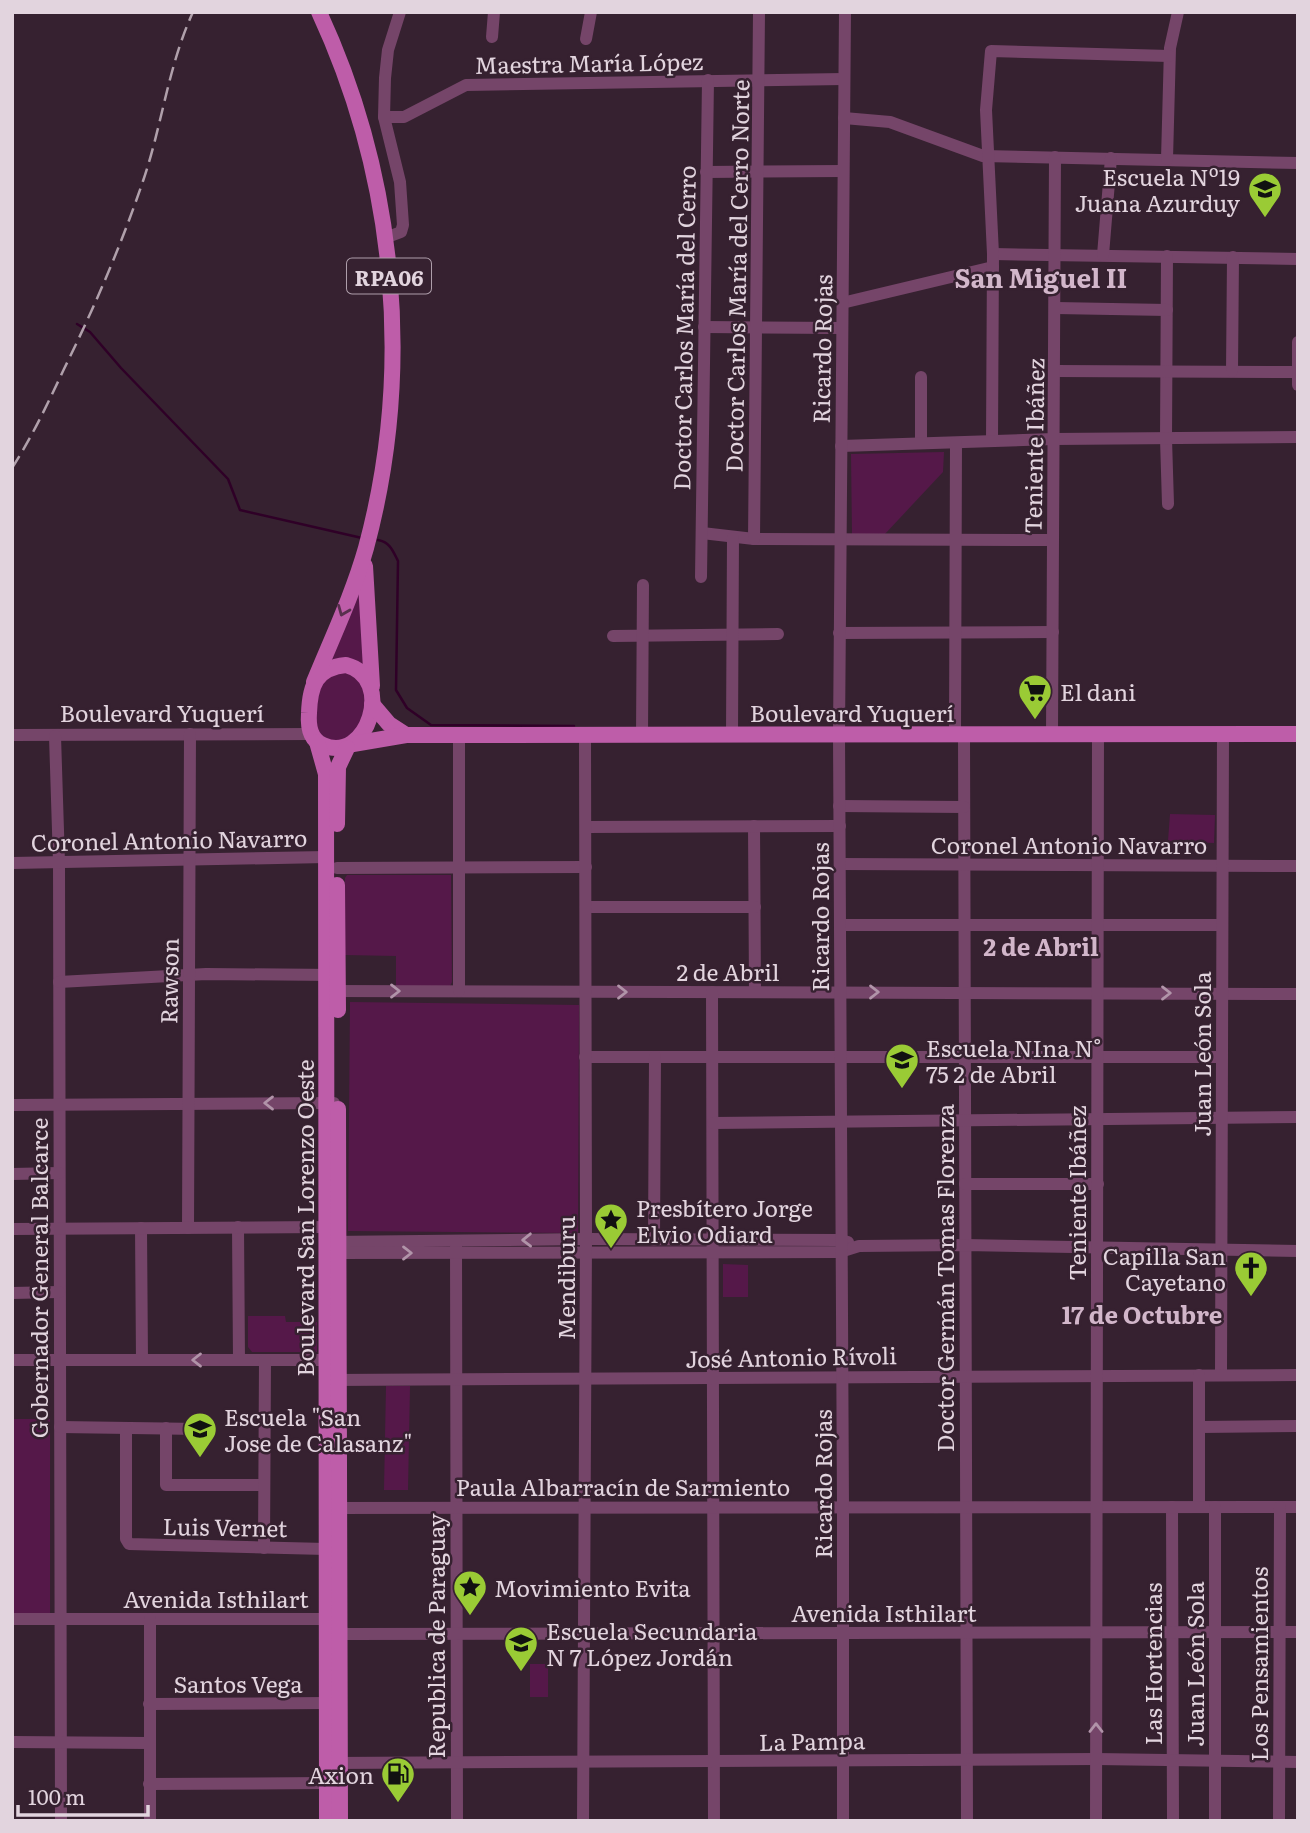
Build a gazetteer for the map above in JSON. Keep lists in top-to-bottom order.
{
  "streets": {
    "main road": ["RPA06", "Boulevard Yuquerí", "Boulevard San Lorenzo Oeste"],
    "street": [
      "Maestra María López",
      "Doctor Carlos María del Cerro Norte",
      "Doctor Carlos María del Cerro",
      "Ricardo Rojas",
      "Teniente Ibáñez",
      "Coronel Antonio Navarro",
      "2 de Abril",
      "Rawson",
      "Juan León Sola",
      "Gobernador General Balcarce",
      "Mendiburu",
      "Doctor Germán Tomas Florenza",
      "José Antonio Rívoli",
      "Paula Albarracín de Sarmiento",
      "Luis Vernet",
      "Avenida Isthilart",
      "Republica de Paraguay",
      "Las Hortencias",
      "Los Pensamientos",
      "Santos Vega",
      "La Pampa"
    ]
  },
  "crossings": [
    ["Maestra María López", "Doctor Carlos María del Cerro Norte"],
    ["Maestra María López", "Doctor Carlos María del Cerro"],
    ["Maestra María López", "Ricardo Rojas"],
    ["RPA06", "Boulevard Yuquerí"],
    ["RPA06", "Boulevard San Lorenzo Oeste"],
    ["Ricardo Rojas", "Boulevard Yuquerí"],
    ["Ricardo Rojas", "Coronel Antonio Navarro"],
    ["Ricardo Rojas", "2 de Abril"],
    ["Ricardo Rojas", "José Antonio Rívoli"],
    ["Ricardo Rojas", "Paula Albarracín de Sarmiento"],
    ["Ricardo Rojas", "Avenida Isthilart"],
    ["Ricardo Rojas", "La Pampa"],
    ["Teniente Ibáñez", "Boulevard Yuquerí"],
    ["Teniente Ibáñez", "Coronel Antonio Navarro"],
    ["Teniente Ibáñez", "2 de Abril"],
    ["Teniente Ibáñez", "José Antonio Rívoli"],
    ["Teniente Ibáñez", "Paula Albarracín de Sarmiento"],
    ["Teniente Ibáñez", "Avenida Isthilart"],
    ["Teniente Ibáñez", "La Pampa"],
    ["Boulevard Yuquerí", "Rawson"],
    ["Boulevard Yuquerí", "Juan León Sola"],
    ["Boulevard Yuquerí", "Boulevard San Lorenzo Oeste"],
    ["Boulevard Yuquerí", "Gobernador General Balcarce"],
    ["Boulevard Yuquerí", "Mendiburu"],
    ["Boulevard Yuquerí", "Doctor Germán Tomas Florenza"],
    ["Coronel Antonio Navarro", "Rawson"],
    ["Coronel Antonio Navarro", "Juan León Sola"],
    ["Coronel Antonio Navarro", "Boulevard San Lorenzo Oeste"],
    ["Coronel Antonio Navarro", "Gobernador General Balcarce"],
    ["Coronel Antonio Navarro", "Mendiburu"],
    ["Coronel Antonio Navarro", "Doctor Germán Tomas Florenza"],
    ["2 de Abril", "Rawson"],
    ["2 de Abril", "Juan León Sola"],
    ["2 de Abril", "Boulevard San Lorenzo Oeste"],
    ["2 de Abril", "Gobernador General Balcarce"],
    ["2 de Abril", "Mendiburu"],
    ["2 de Abril", "Doctor Germán Tomas Florenza"],
    ["Juan León Sola", "José Antonio Rívoli"],
    ["Juan León Sola", "Paula Albarracín de Sarmiento"],
    ["Juan León Sola", "Avenida Isthilart"],
    ["Juan León Sola", "La Pampa"],
    ["Boulevard San Lorenzo Oeste", "José Antonio Rívoli"],
    ["Boulevard San Lorenzo Oeste", "Paula Albarracín de Sarmiento"],
    ["Boulevard San Lorenzo Oeste", "Luis Vernet"],
    ["Boulevard San Lorenzo Oeste", "Avenida Isthilart"],
    ["Boulevard San Lorenzo Oeste", "Santos Vega"],
    ["Boulevard San Lorenzo Oeste", "La Pampa"],
    ["Gobernador General Balcarce", "Avenida Isthilart"],
    ["Mendiburu", "José Antonio Rívoli"],
    ["Mendiburu", "Paula Albarracín de Sarmiento"],
    ["Mendiburu", "Avenida Isthilart"],
    ["Mendiburu", "La Pampa"],
    ["Doctor Germán Tomas Florenza", "José Antonio Rívoli"],
    ["Doctor Germán Tomas Florenza", "Paula Albarracín de Sarmiento"],
    ["Doctor Germán Tomas Florenza", "Avenida Isthilart"],
    ["Doctor Germán Tomas Florenza", "La Pampa"],
    ["José Antonio Rívoli", "Republica de Paraguay"],
    ["Paula Albarracín de Sarmiento", "Republica de Paraguay"],
    ["Paula Albarracín de Sarmiento", "Las Hortencias"],
    ["Paula Albarracín de Sarmiento", "Los Pensamientos"],
    ["Avenida Isthilart", "Republica de Paraguay"],
    ["Avenida Isthilart", "Las Hortencias"],
    ["Avenida Isthilart", "Los Pensamientos"],
    ["Republica de Paraguay", "La Pampa"],
    ["Las Hortencias", "La Pampa"],
    ["Los Pensamientos", "La Pampa"]
  ],
  "districts": ["San Miguel II", "2 de Abril", "17 de Octubre"],
  "places": {
    "school or university": [
      "Escuela Nº19 Juana Azurduy",
      "Escuela NIna N° 75 2 de Abril",
      "Escuela \"San Jose de Calasanz\"",
      "Escuela Secundaria N 7 López Jordán"
    ],
    "supermarket": ["El dani"],
    "place": ["Presbítero Jorge Elvio Odiard", "Movimiento Evita"],
    "church": ["Capilla San Cayetano"],
    "fuel station": ["Axion"]
  },
  "scale_bar": "100 m"
}
